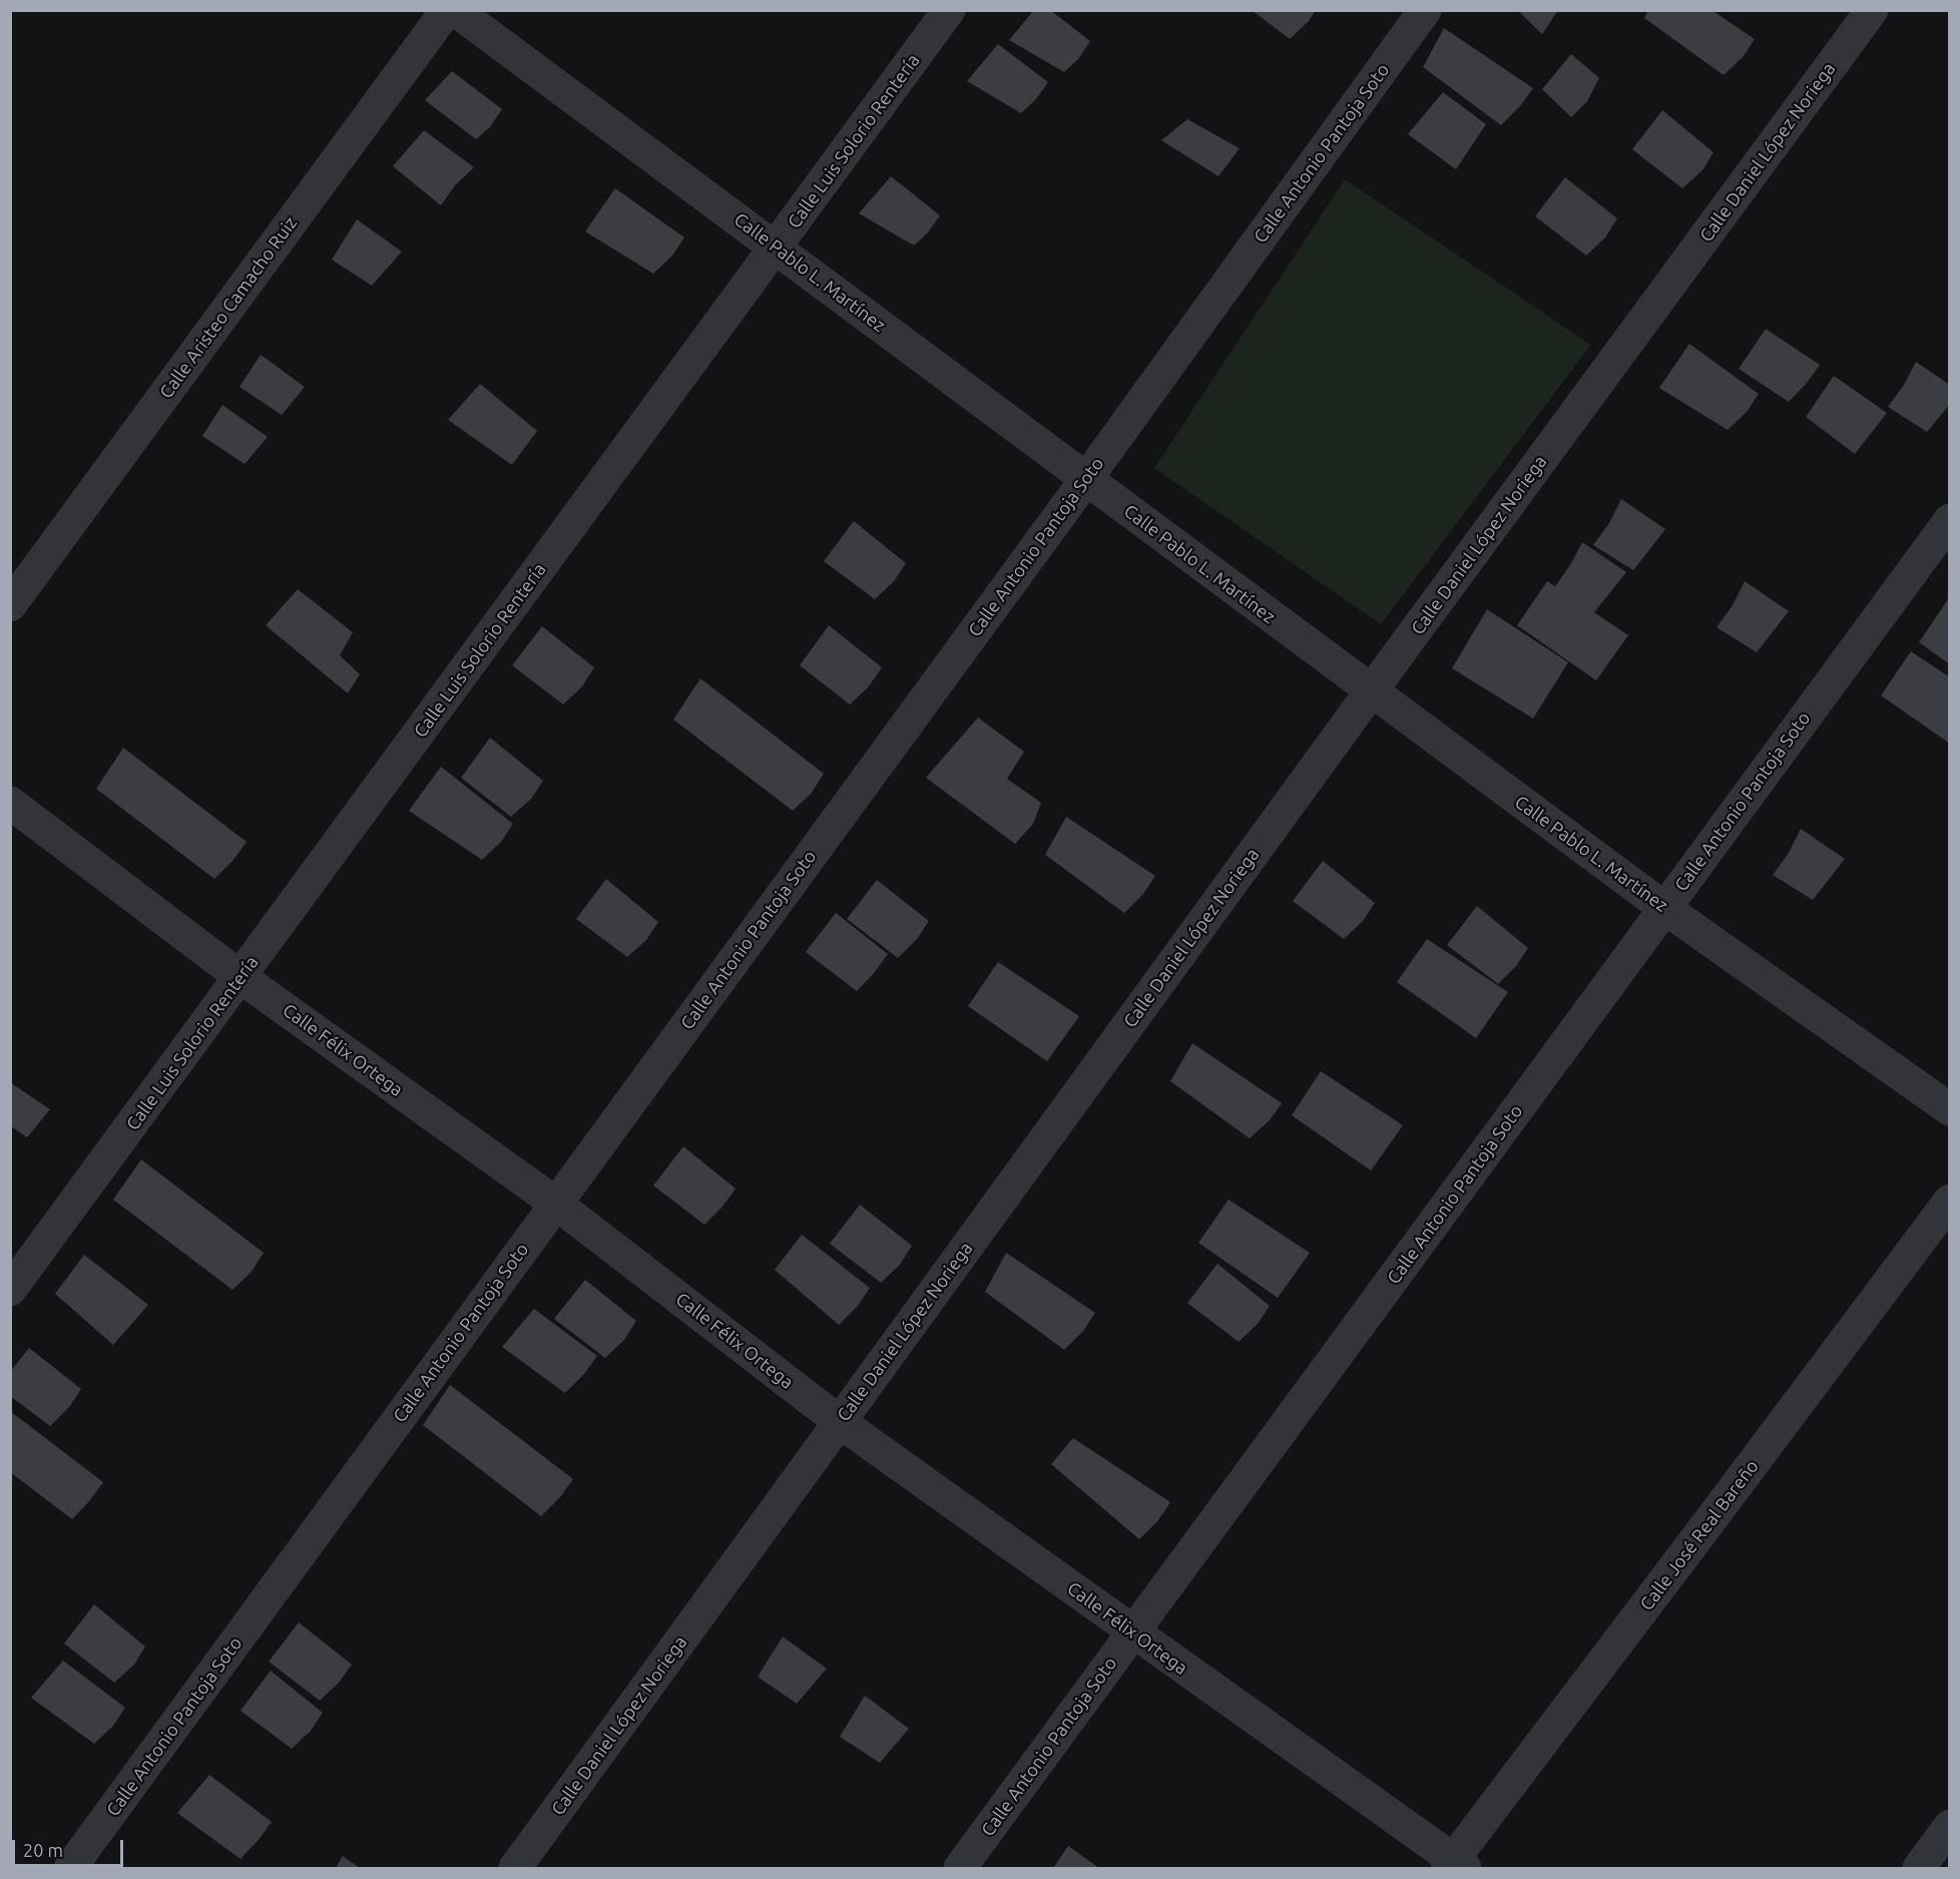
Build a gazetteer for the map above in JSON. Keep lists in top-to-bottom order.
{
  "streets": {
    "street": [
      "Calle Luis Solorio Rentería",
      "Calle Daniel López Noriega",
      "Calle Antonio Pantoja Soto",
      "Calle Pablo L. Martínez",
      "Calle Aristeo Camacho Ruiz",
      "Calle Félix Ortega",
      "Calle José Real Bareño"
    ]
  },
  "crossings": [
    ["Calle Luis Solorio Rentería", "Calle Pablo L. Martínez"],
    ["Calle Luis Solorio Rentería", "Calle Félix Ortega"],
    ["Calle Daniel López Noriega", "Calle Pablo L. Martínez"],
    ["Calle Daniel López Noriega", "Calle Félix Ortega"],
    ["Calle Antonio Pantoja Soto", "Calle Pablo L. Martínez"],
    ["Calle Antonio Pantoja Soto", "Calle Félix Ortega"],
    ["Calle Félix Ortega", "Calle José Real Bareño"]
  ],
  "scale_bar": "20 m"
}
